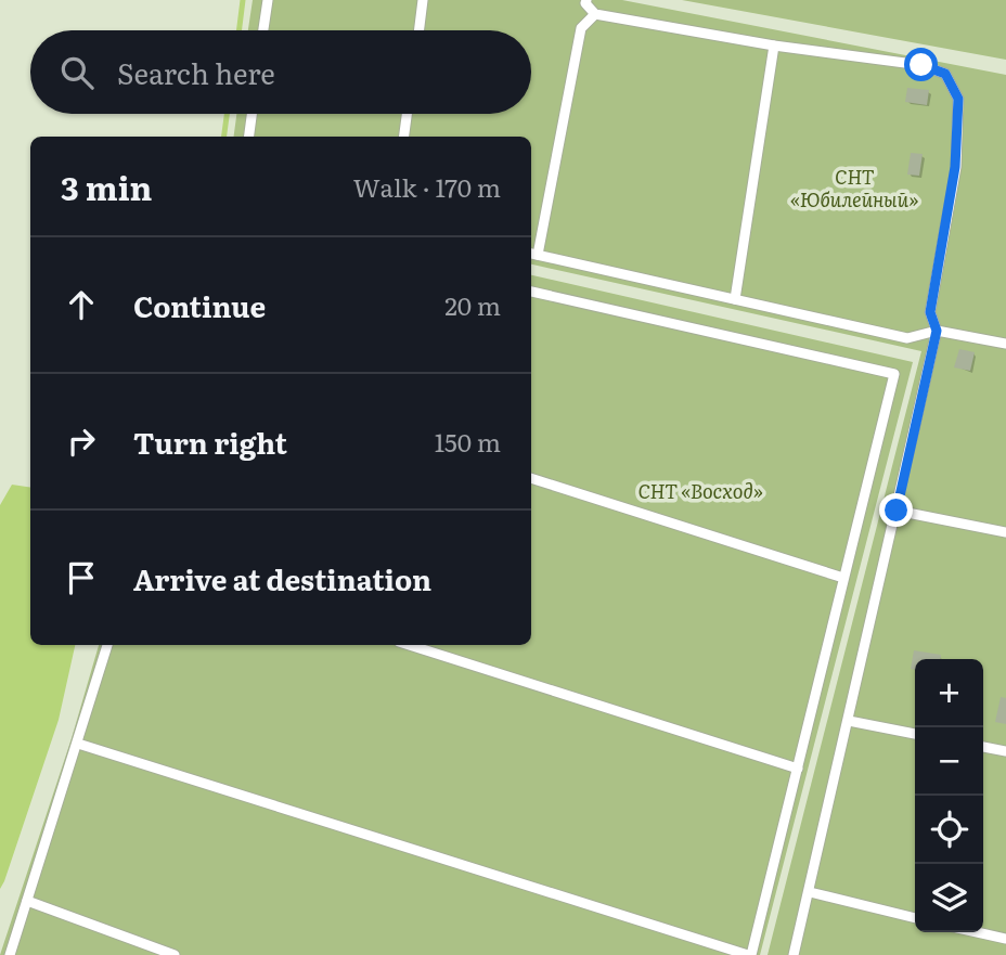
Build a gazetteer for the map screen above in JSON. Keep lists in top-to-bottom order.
{
  "parks": ["СНТ «Юбилейный»", "СНТ «Восход»"],
  "page": {
    "search": "Search here",
    "heading": ["3 min", "Walk · 170 m"],
    "list": [
      ["Continue", "20 m"],
      ["Turn right", "150 m"],
      "Arrive at destination"
    ],
    "map_buttons": ["+", "−"]
  }
}
